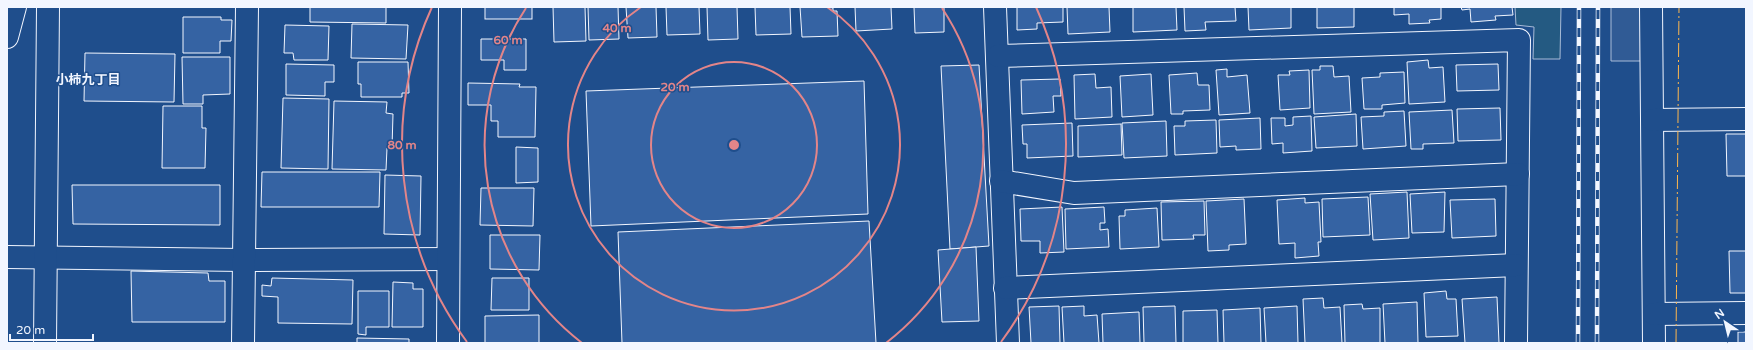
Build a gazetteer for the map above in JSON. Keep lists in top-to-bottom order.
{
  "districts": ["小柿九丁目"],
  "scale_bar": "20 m",
  "north": "top left",
  "rings": [
    "40 m",
    "60 m",
    "20 m",
    "80 m"
  ]
}
